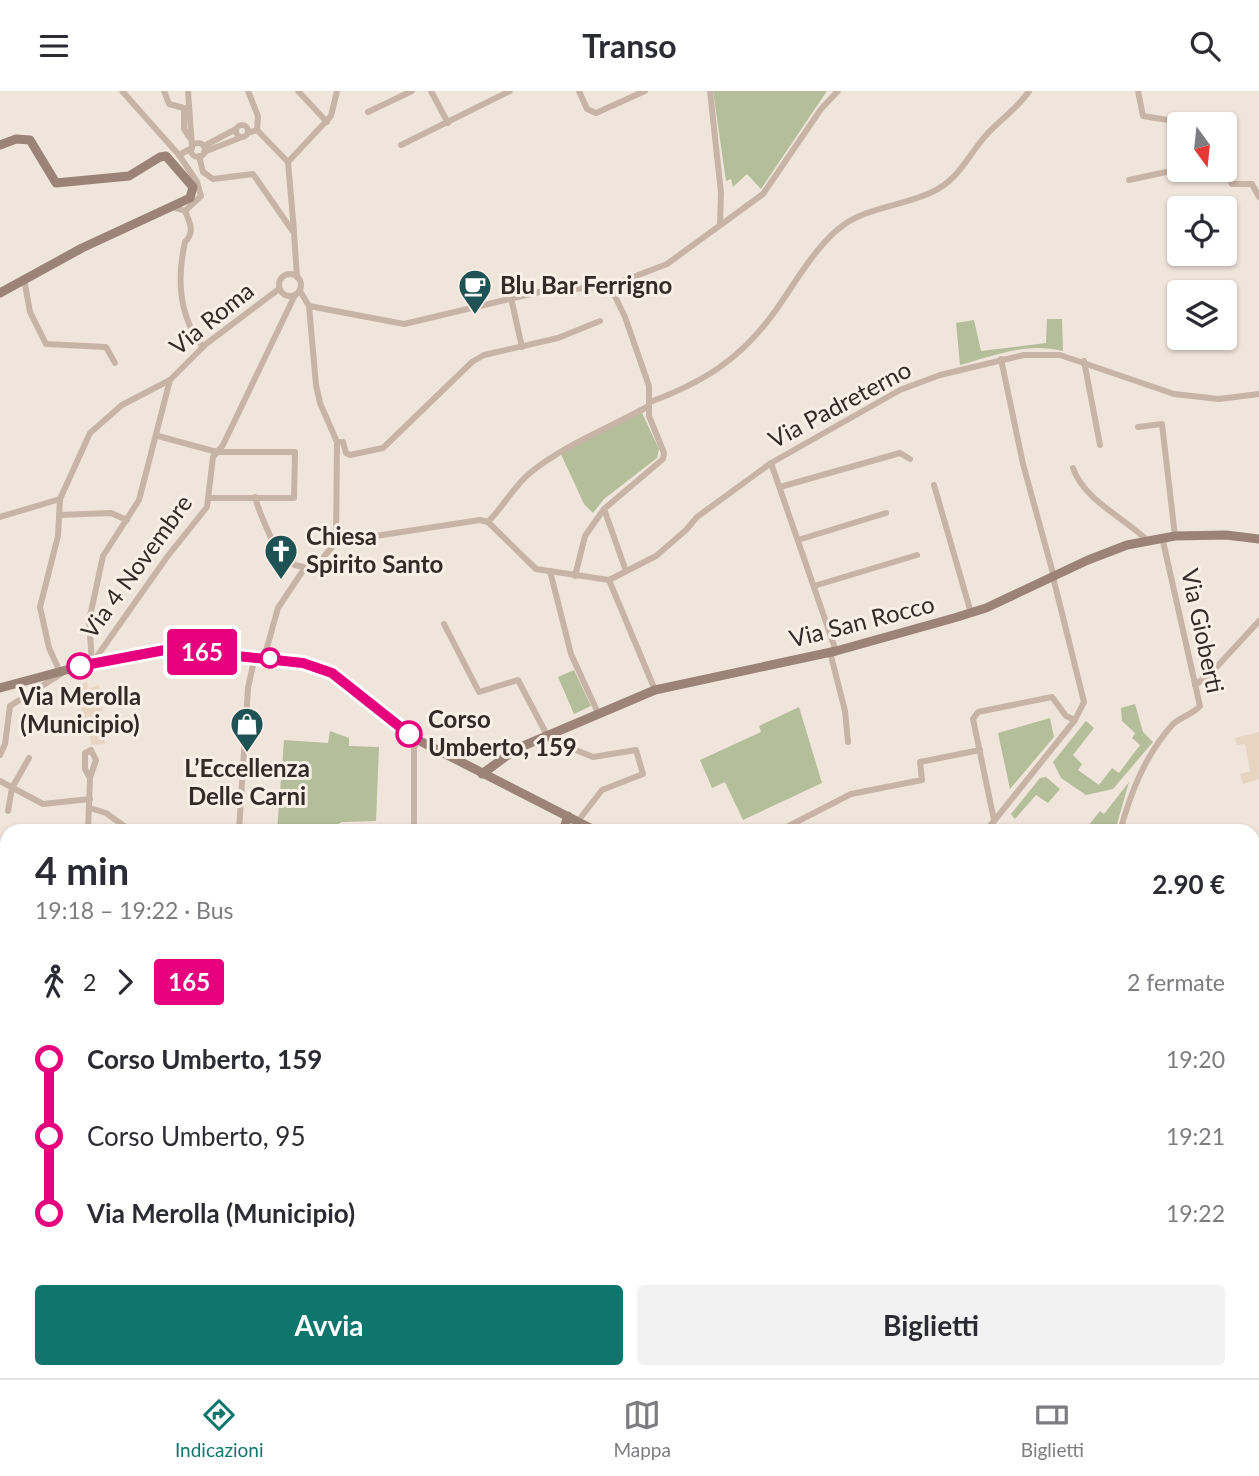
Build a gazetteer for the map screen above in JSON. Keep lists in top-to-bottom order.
{
  "streets": {
    "street": [
      "Via Roma",
      "Via Padreterno",
      "Via 4 Novembre",
      "Via San Rocco",
      "Via Gioberti"
    ]
  },
  "crossings": [
    ["Via Roma", "Via 4 Novembre"],
    ["Via San Rocco", "Via Gioberti"]
  ],
  "places": {
    "cafe": ["Blu Bar Ferrigno"],
    "church": ["Chiesa Spirito Santo"],
    "other": ["Via Merolla (Municipio)", "Corso Umberto, 159"],
    "shop": ["L’Eccellenza Delle Carni"]
  },
  "lines": ["bus line 165"],
  "north": "bottom",
  "page": {
    "header": "Transo",
    "on_map": "165",
    "heading": ["4 min", "19:18 – 19:22 · Bus", "2.90 €"],
    "legs": ["2", "165", "2 fermate"],
    "list": [
      {
        "name": "Corso Umberto, 159",
        "value": "19:20"
      },
      {
        "name": "Corso Umberto, 95",
        "value": "19:21"
      },
      {
        "name": "Via Merolla (Municipio)",
        "value": "19:22"
      }
    ],
    "buttons": ["Avvia", "Biglietti"],
    "tabs": ["Indicazioni", "Mappa", "Biglietti"]
  }
}
